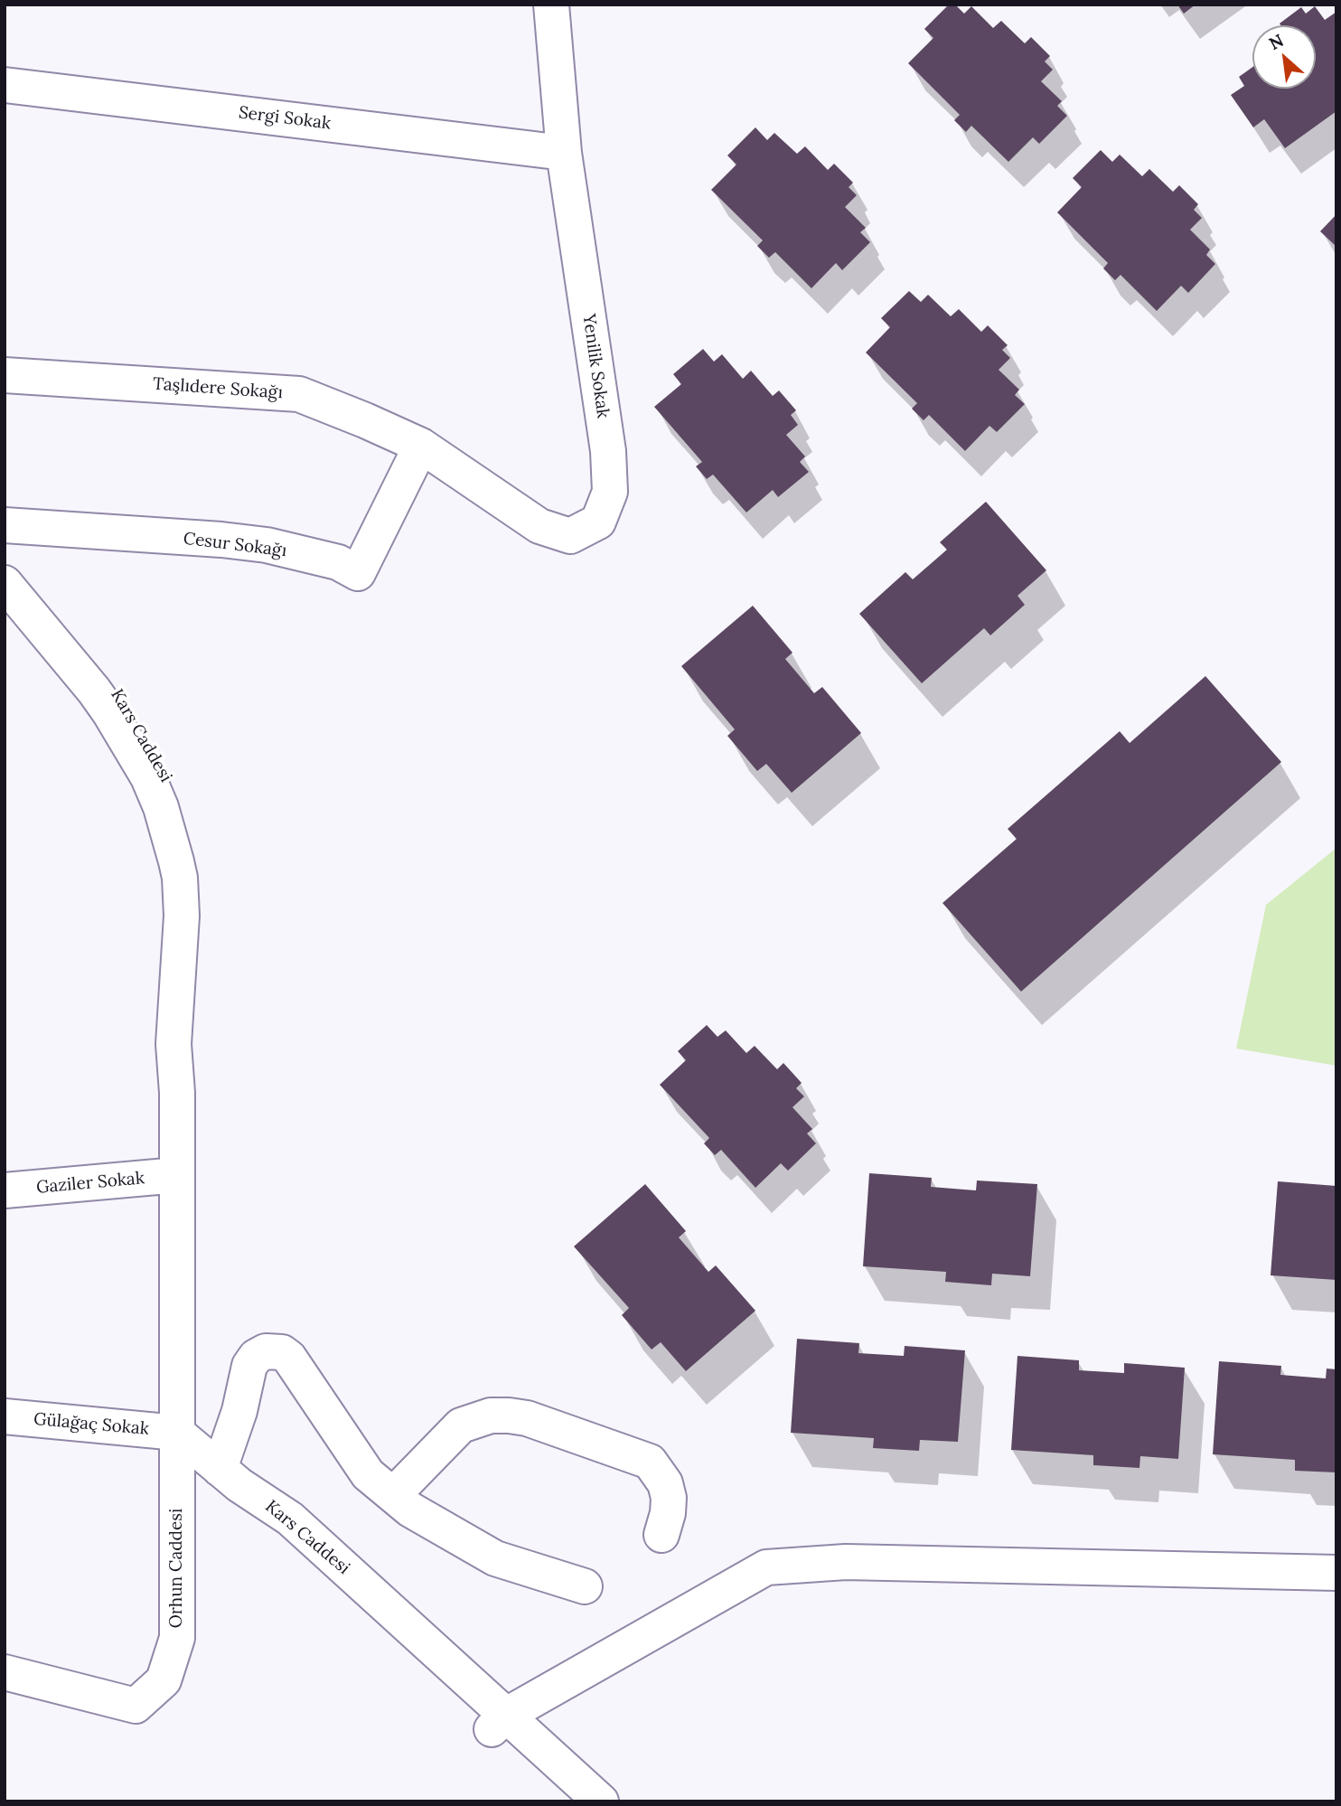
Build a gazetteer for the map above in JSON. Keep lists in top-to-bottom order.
{
  "streets": {
    "street": [
      "Sergi Sokak",
      "Yenilik Sokak",
      "Taşlıdere Sokağı",
      "Cesur Sokağı",
      "Kars Caddesi",
      "Gaziler Sokak",
      "Gülağaç Sokak",
      "Orhun Caddesi"
    ]
  },
  "crossings": [
    ["Sergi Sokak", "Yenilik Sokak"],
    ["Yenilik Sokak", "Taşlıdere Sokağı"],
    ["Yenilik Sokak", "Cesur Sokağı"],
    ["Taşlıdere Sokağı", "Cesur Sokağı"],
    ["Kars Caddesi", "Gaziler Sokak"],
    ["Kars Caddesi", "Gülağaç Sokak"],
    ["Kars Caddesi", "Orhun Caddesi"],
    ["Gülağaç Sokak", "Orhun Caddesi"]
  ],
  "north": "top left"
}
